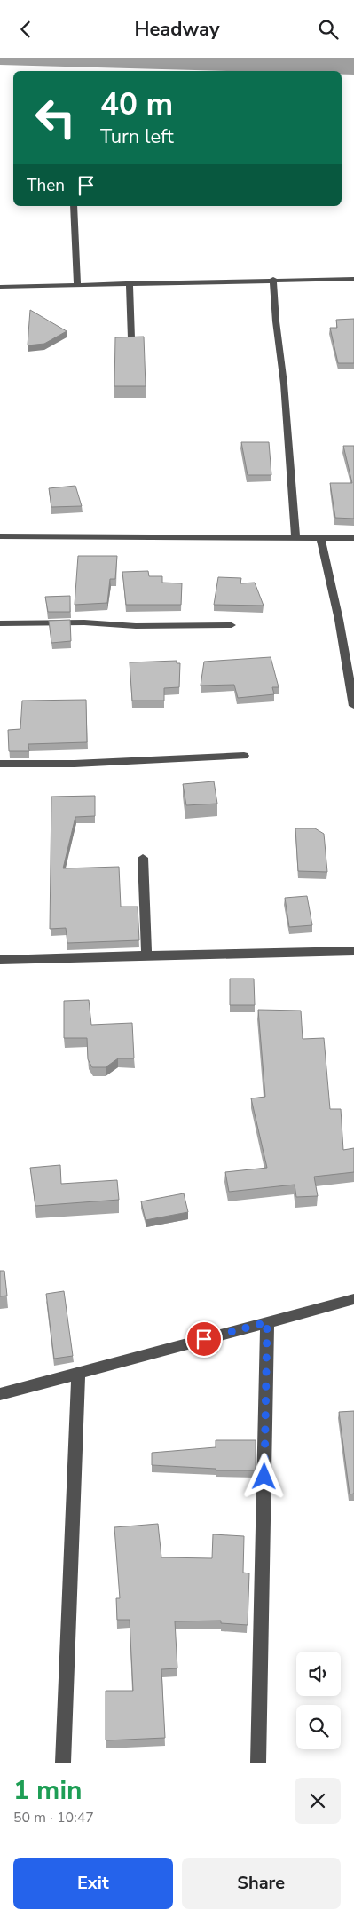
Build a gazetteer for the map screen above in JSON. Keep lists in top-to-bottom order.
{
  "page": {
    "header": "Headway",
    "turn": ["40 m", "Turn left"],
    "then": "Then",
    "heading": ["1 min", "50 m · 10:47"],
    "buttons": ["Exit", "Share"]
  }
}
